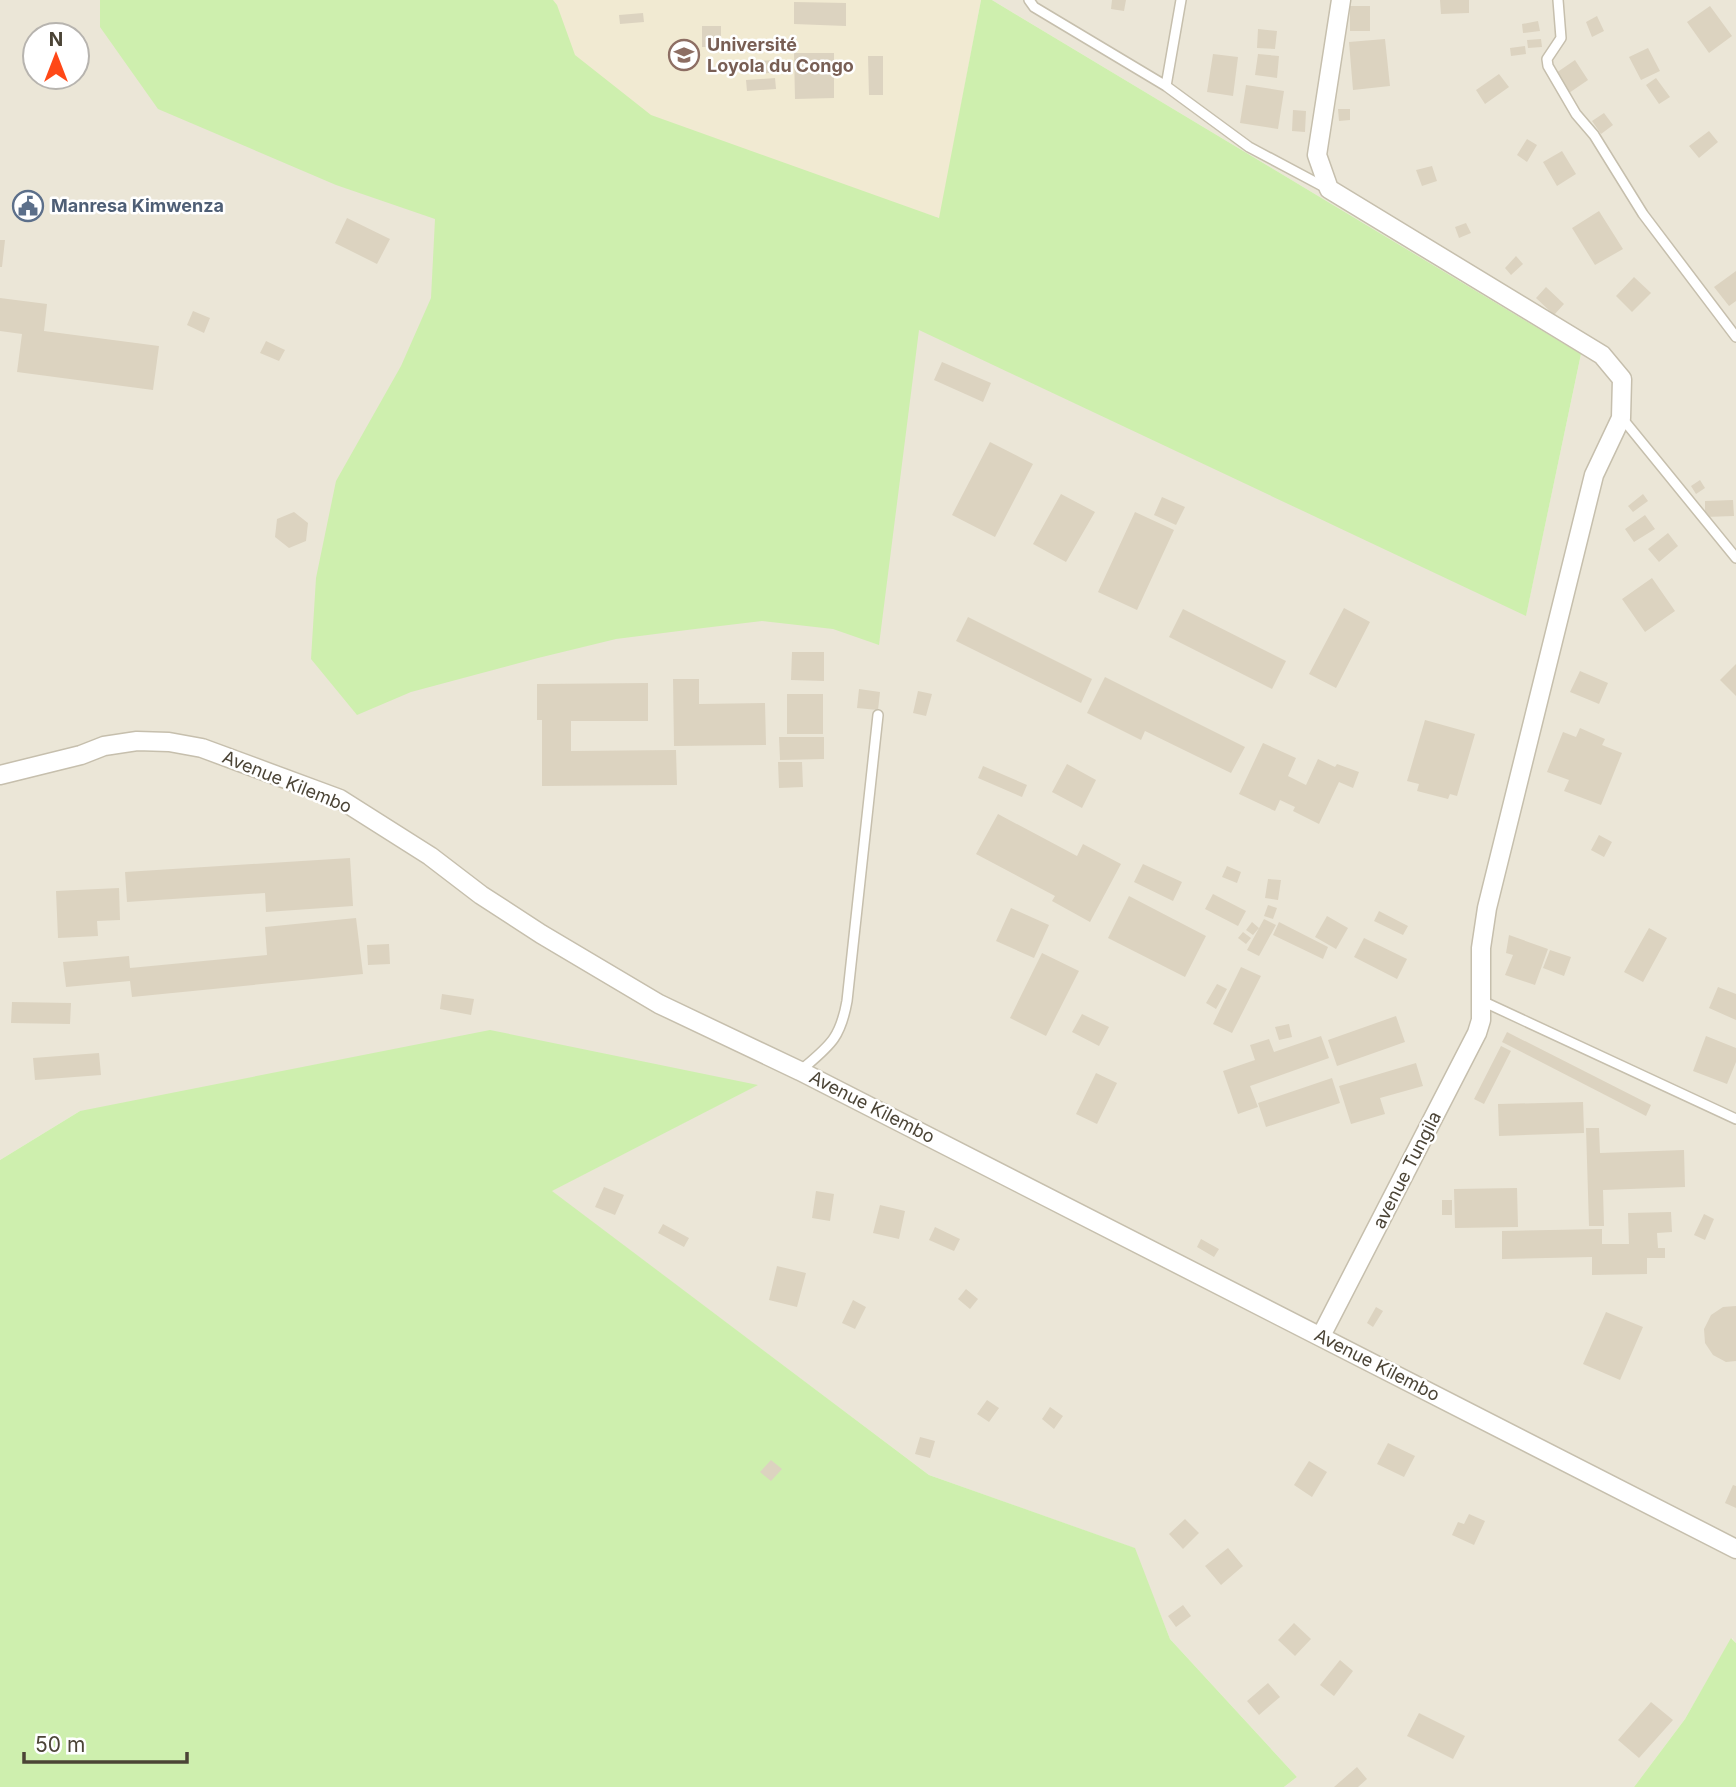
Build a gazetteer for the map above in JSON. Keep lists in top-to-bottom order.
{
  "streets": {
    "street": ["Avenue Kilembo", "avenue Tungila"]
  },
  "crossings": [
    ["Avenue Kilembo", "avenue Tungila"]
  ],
  "places": {
    "school or university": ["Université Loyola du Congo"],
    "public building": ["Manresa Kimwenza"]
  },
  "scale_bar": "50 m",
  "north": "top"
}
